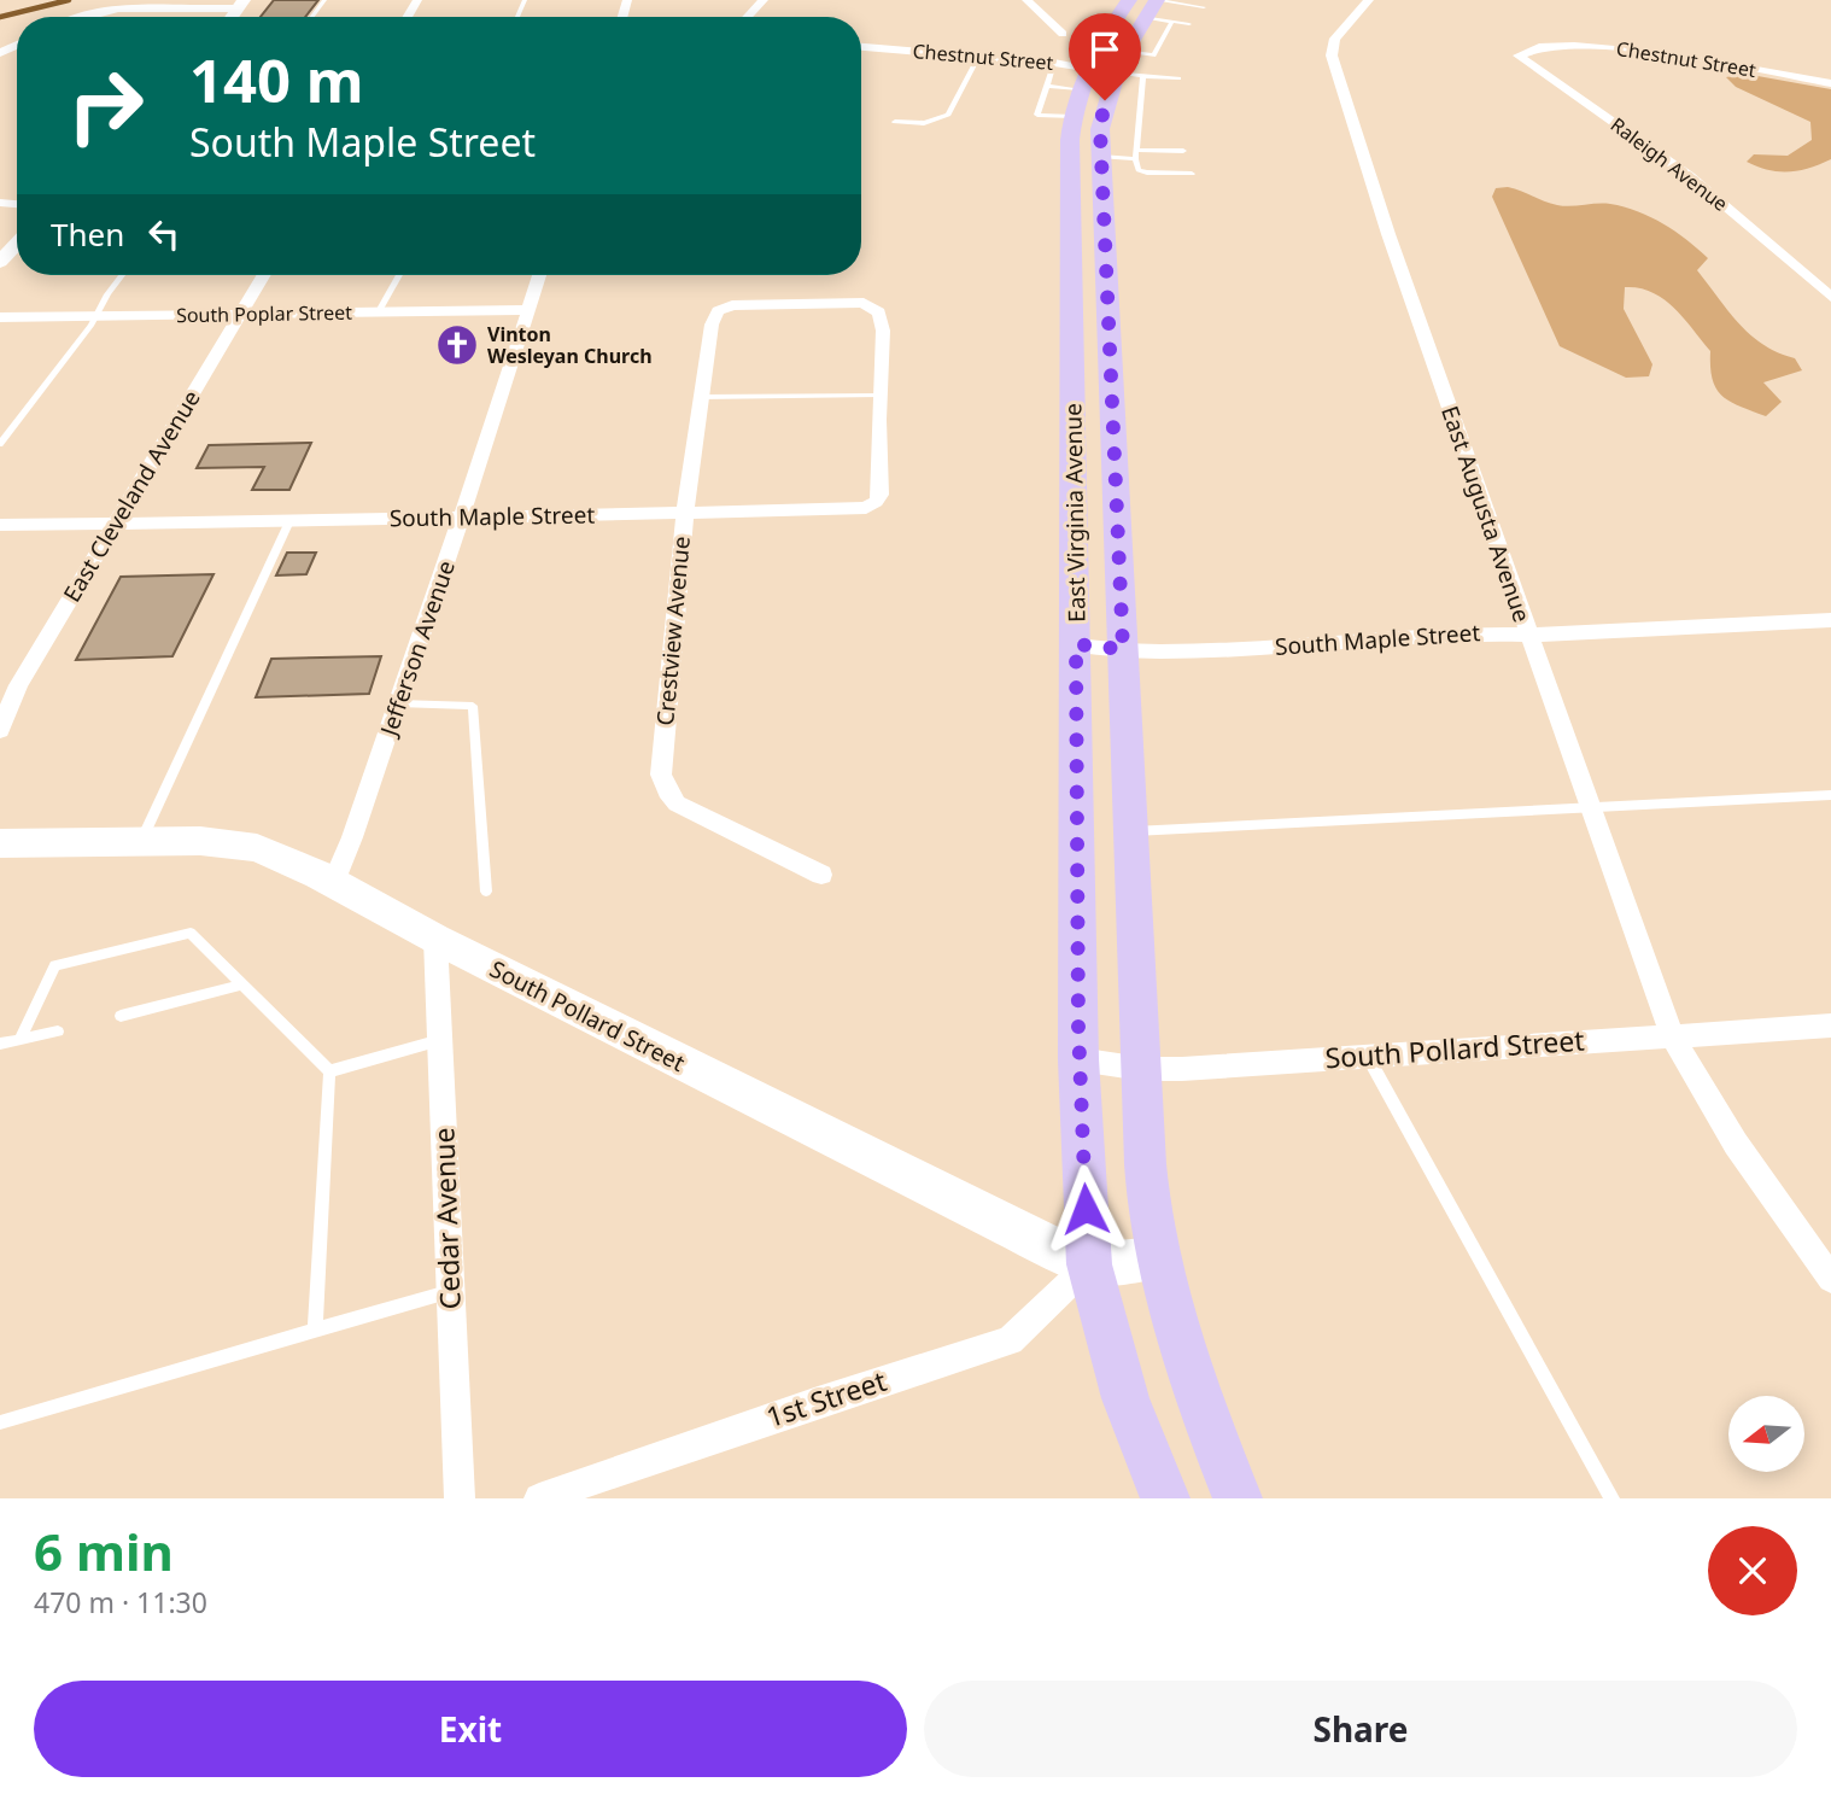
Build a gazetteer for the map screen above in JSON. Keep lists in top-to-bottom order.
{
  "streets": {
    "main road": ["East Virginia Avenue", "South Pollard Street"],
    "street": [
      "Chestnut Street",
      "Raleigh Avenue",
      "South Poplar Street",
      "East Cleveland Avenue",
      "East Augusta Avenue",
      "South Maple Street",
      "Crestview Avenue",
      "Jefferson Avenue",
      "Cedar Avenue",
      "1st Street"
    ]
  },
  "crossings": [
    ["Chestnut Street", "Raleigh Avenue"],
    ["Chestnut Street", "East Virginia Avenue"],
    ["South Poplar Street", "East Cleveland Avenue"],
    ["South Poplar Street", "Jefferson Avenue"],
    ["East Cleveland Avenue", "South Maple Street"],
    ["East Virginia Avenue", "South Maple Street"],
    ["East Virginia Avenue", "South Pollard Street"],
    ["East Virginia Avenue", "1st Street"],
    ["East Augusta Avenue", "South Maple Street"],
    ["East Augusta Avenue", "South Pollard Street"],
    ["South Maple Street", "Crestview Avenue"],
    ["South Maple Street", "Jefferson Avenue"],
    ["Jefferson Avenue", "South Pollard Street"],
    ["South Pollard Street", "Cedar Avenue"],
    ["South Pollard Street", "1st Street"]
  ],
  "places": {
    "church": ["Vinton Wesleyan Church"]
  },
  "north": "left",
  "page": {
    "turn": ["140 m", "South Maple Street"],
    "then": "Then",
    "heading": ["6 min", "470 m · 11:30"],
    "buttons": ["Exit", "Share"]
  }
}
